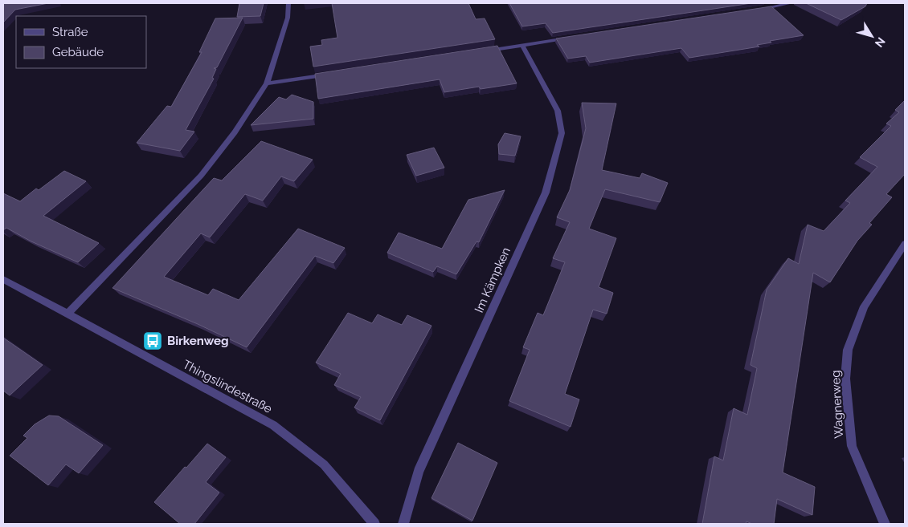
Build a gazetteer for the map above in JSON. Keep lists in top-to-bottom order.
{
  "streets": {
    "street": ["Im Kämpken", "Thingslindestraße", "Wagnerweg"]
  },
  "places": {
    "bus stop": ["Birkenweg"]
  },
  "legend": ["Straße", "Gebäude"],
  "north": "bottom right"
}
